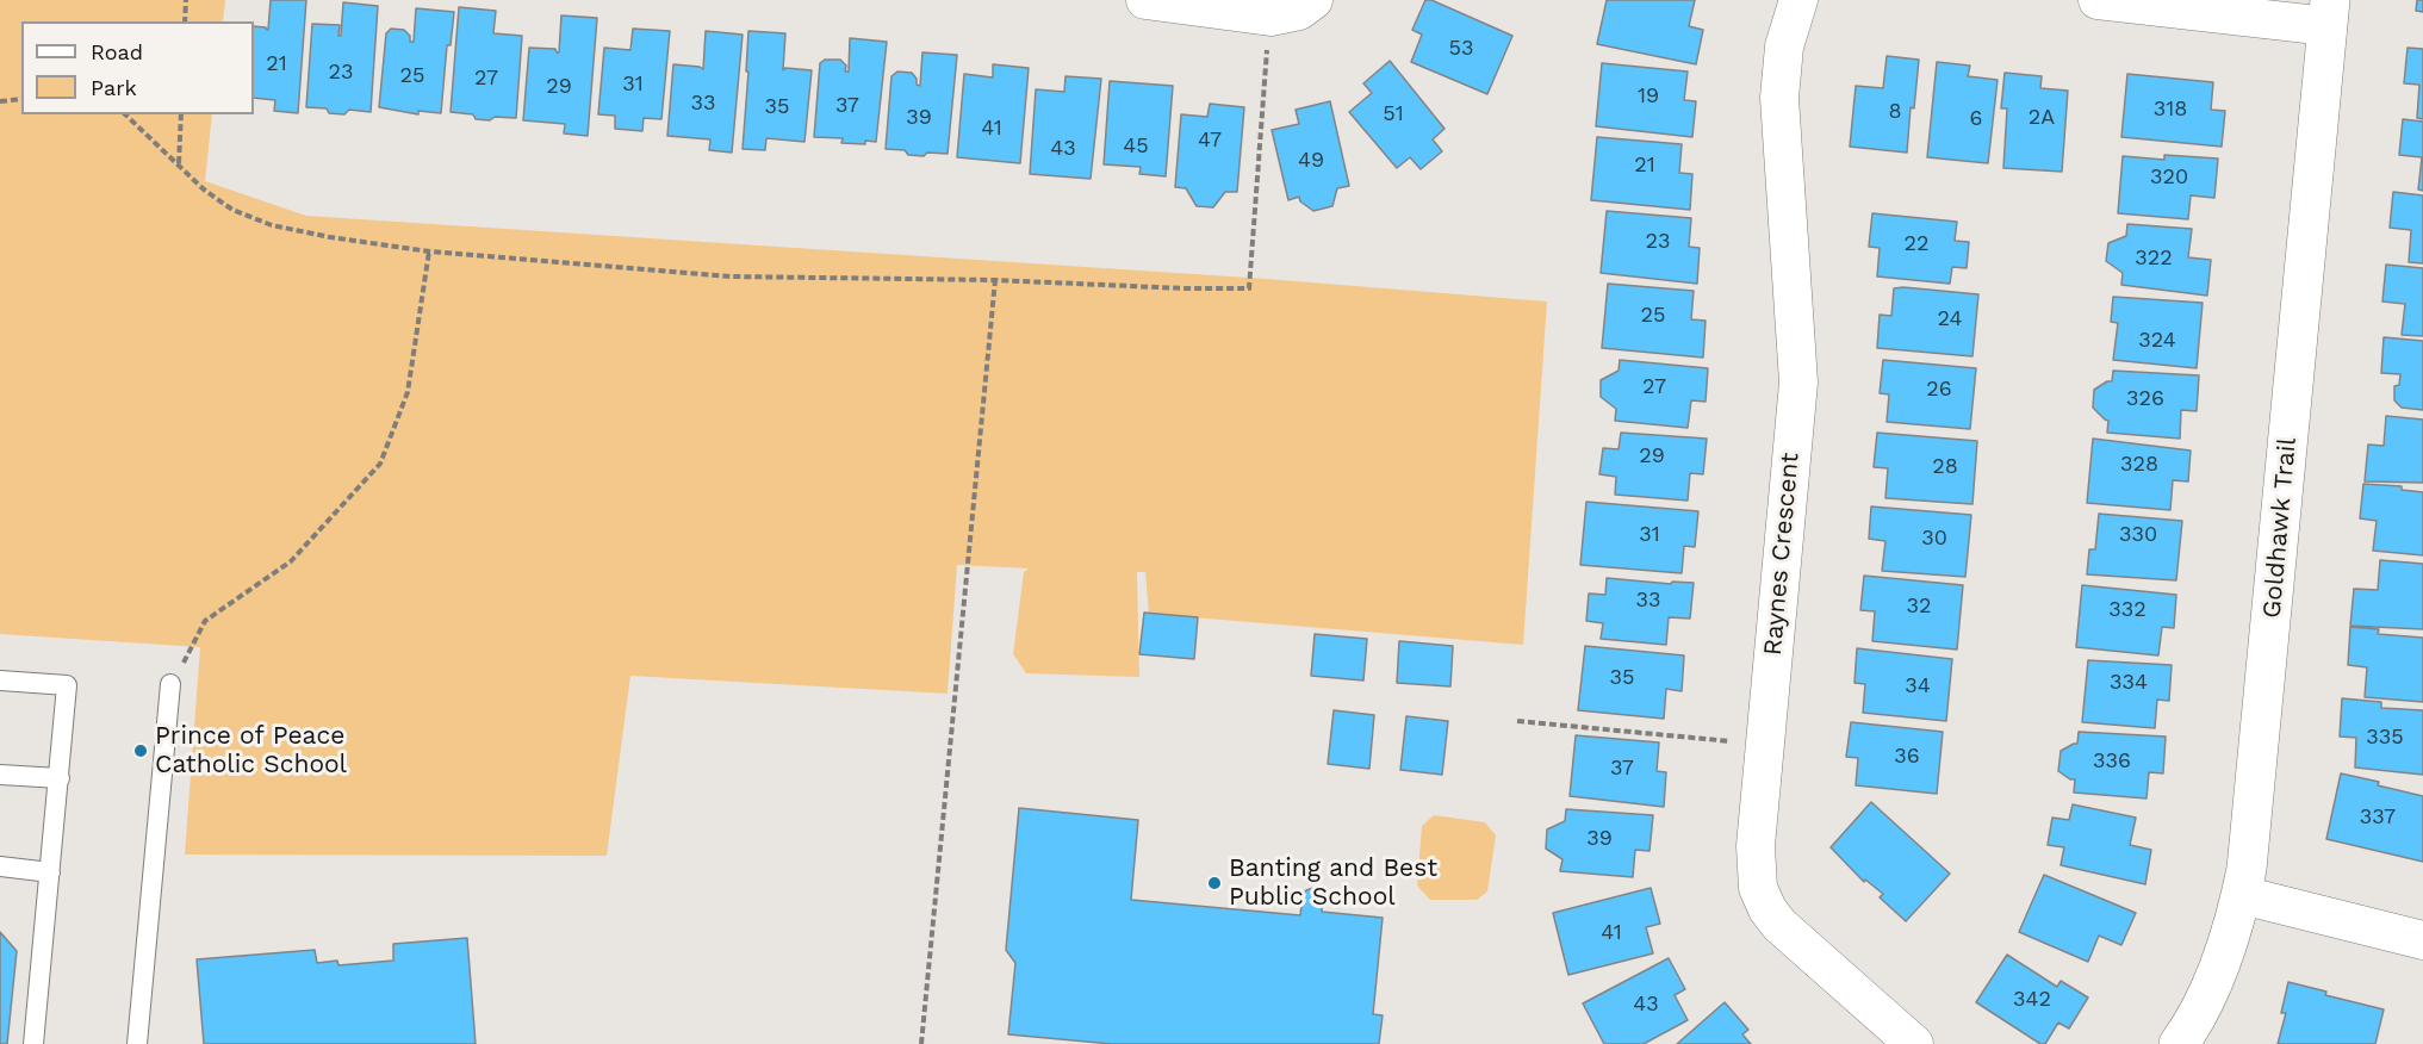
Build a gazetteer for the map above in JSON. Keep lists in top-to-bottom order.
{
  "streets": {
    "street": ["Goldhawk Trail", "Raynes Crescent"]
  },
  "places": ["Prince of Peace Catholic School", "Banting and Best Public School"],
  "house_numbers": [
    "53",
    "21",
    "23",
    "25",
    "27",
    "31",
    "29",
    "19",
    "33",
    "37",
    "35",
    "318",
    "8",
    "51",
    "39",
    "2A",
    "6",
    "41",
    "47",
    "45",
    "43",
    "49",
    "21",
    "320",
    "23",
    "22",
    "322",
    "25",
    "24",
    "324",
    "27",
    "26",
    "326",
    "29",
    "328",
    "28",
    "31",
    "330",
    "30",
    "33",
    "32",
    "332",
    "35",
    "334",
    "34",
    "335",
    "36",
    "336",
    "37",
    "337",
    "39",
    "41",
    "342",
    "43"
  ],
  "legend": ["Road", "Park"]
}
